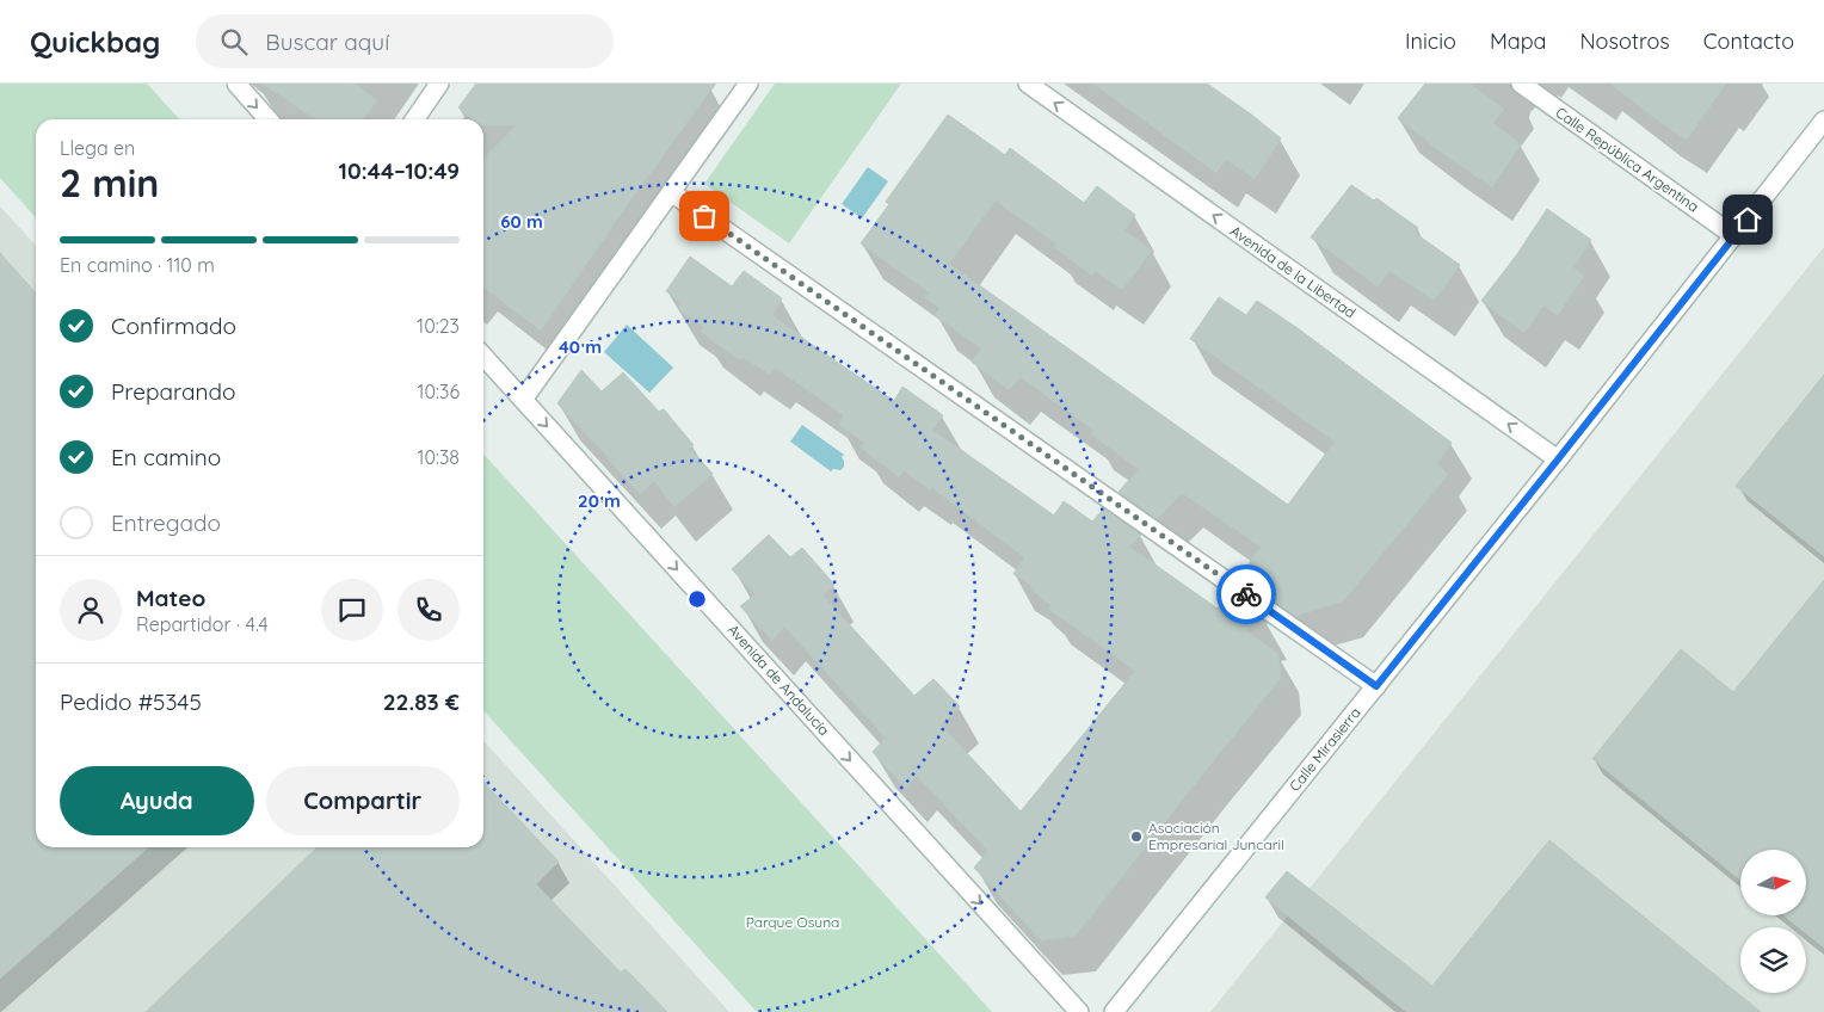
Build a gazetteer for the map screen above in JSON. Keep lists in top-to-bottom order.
{
  "streets": {
    "street": [
      "Calle República Argentina",
      "Avenida de la Libertad",
      "Avenida de Andalucía",
      "Calle Mirasierra"
    ]
  },
  "crossings": [
    ["Calle República Argentina", "Calle Mirasierra"],
    ["Avenida de la Libertad", "Calle Mirasierra"]
  ],
  "one_way": ["Avenida de la Libertad", "Avenida de Andalucía"],
  "parks": ["Parque Osuna"],
  "places": ["Asociación Empresarial Juncaril"],
  "north": "right",
  "page": {
    "header": "Quickbag",
    "search": "Buscar aquí",
    "nav": [
      "Inicio",
      "Mapa",
      "Nosotros",
      "Contacto"
    ],
    "heading": ["2 min", "Llega en", "10:44–10:49"],
    "panel": [
      "Mateo",
      "Repartidor · 4.4",
      "Pedido #5345",
      "22.83 €"
    ],
    "bar": "En camino · 110 m",
    "list": [
      ["Confirmado", "10:23"],
      ["Preparando", "10:36"],
      ["En camino", "10:38"],
      "Entregado"
    ],
    "buttons": ["Ayuda", "Compartir"]
  },
  "rings": ["60 m", "40 m", "20 m"]
}
